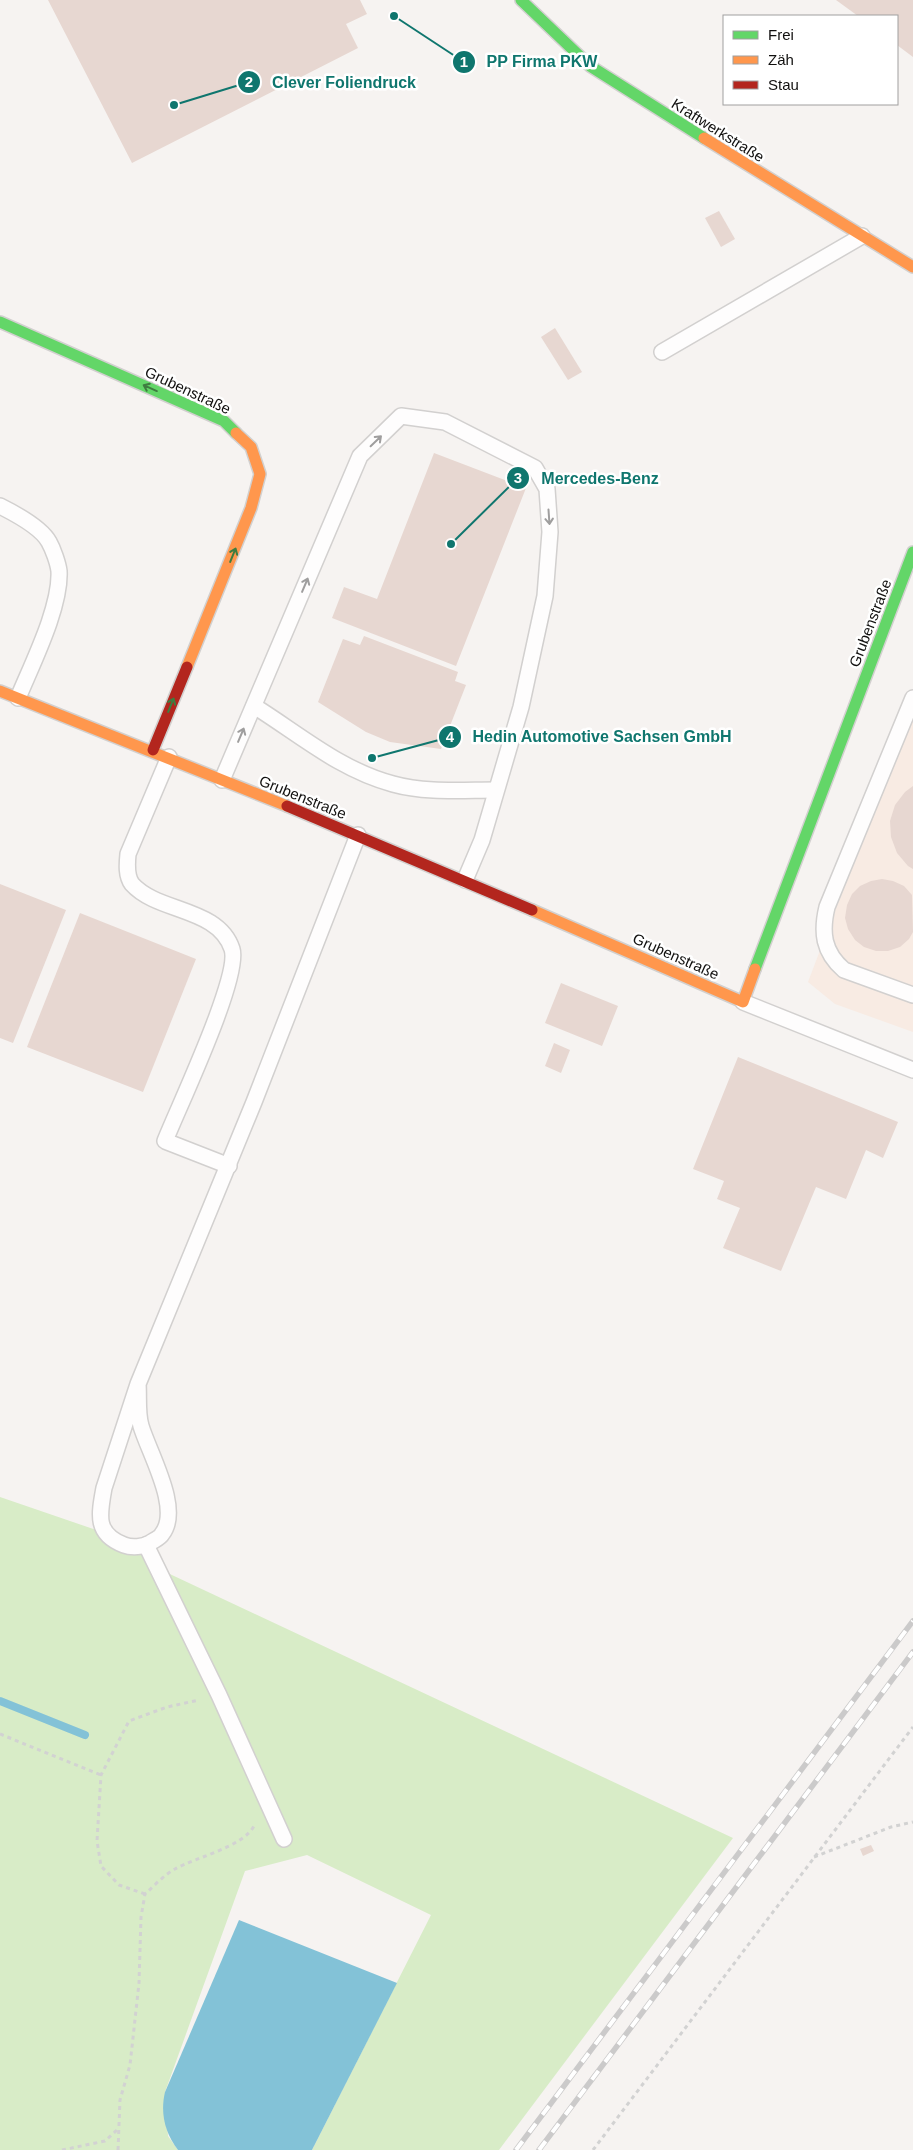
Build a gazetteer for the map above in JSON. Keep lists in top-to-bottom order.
{
  "streets": {
    "street": ["Kraftwerkstraße", "Grubenstraße"]
  },
  "places": [
    "PP Firma PKW",
    "Clever Foliendruck",
    "Mercedes-Benz",
    "Hedin Automotive Sachsen GmbH"
  ],
  "legend": ["Frei", "Zäh", "Stau"]
}
